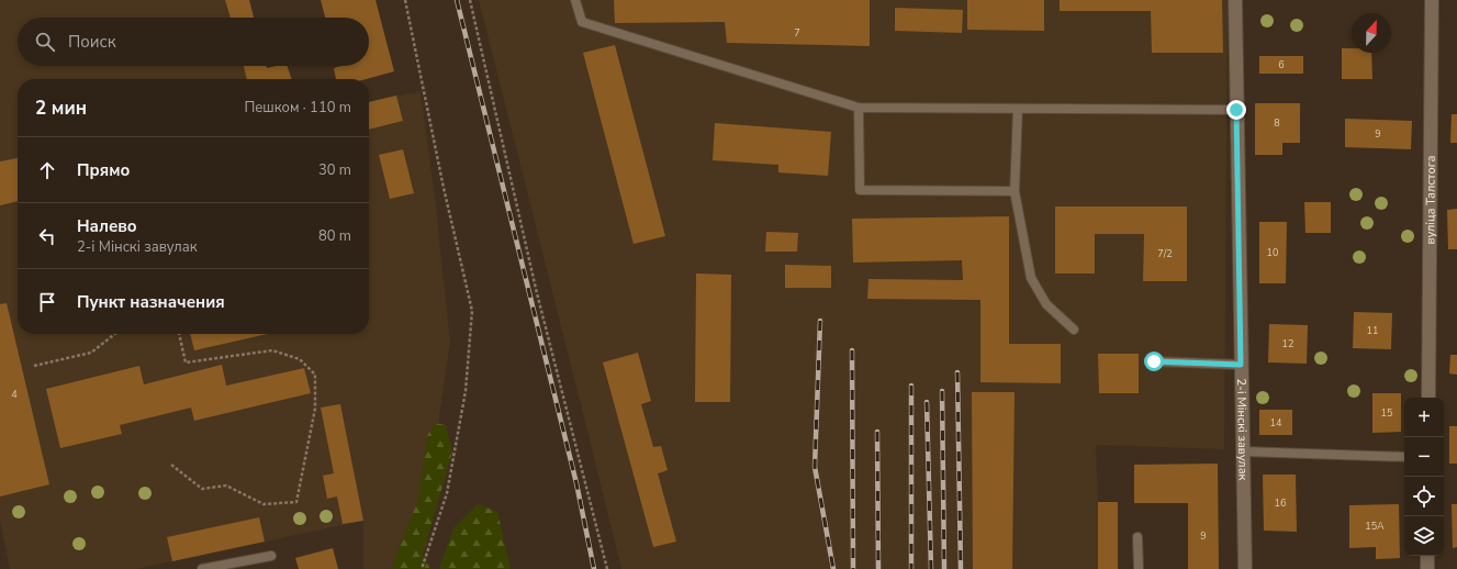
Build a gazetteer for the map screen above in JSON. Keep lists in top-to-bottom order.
{
  "streets": {
    "street": ["вуліца Талстога", "2-і Мінскі завулак"]
  },
  "house_numbers": [
    "7",
    "6",
    "8",
    "9",
    "10",
    "7/2",
    "11",
    "12",
    "4",
    "15",
    "14",
    "16",
    "15А",
    "9"
  ],
  "north": "top",
  "page": {
    "search": "Поиск",
    "heading": ["2 мин", "Пешком · 110 m"],
    "list": [
      ["Прямо", "30 m"],
      ["Налево", "2-і Мінскі завулак", "80 m"],
      "Пункт назначения"
    ],
    "map_buttons": ["+", "−"]
  }
}
